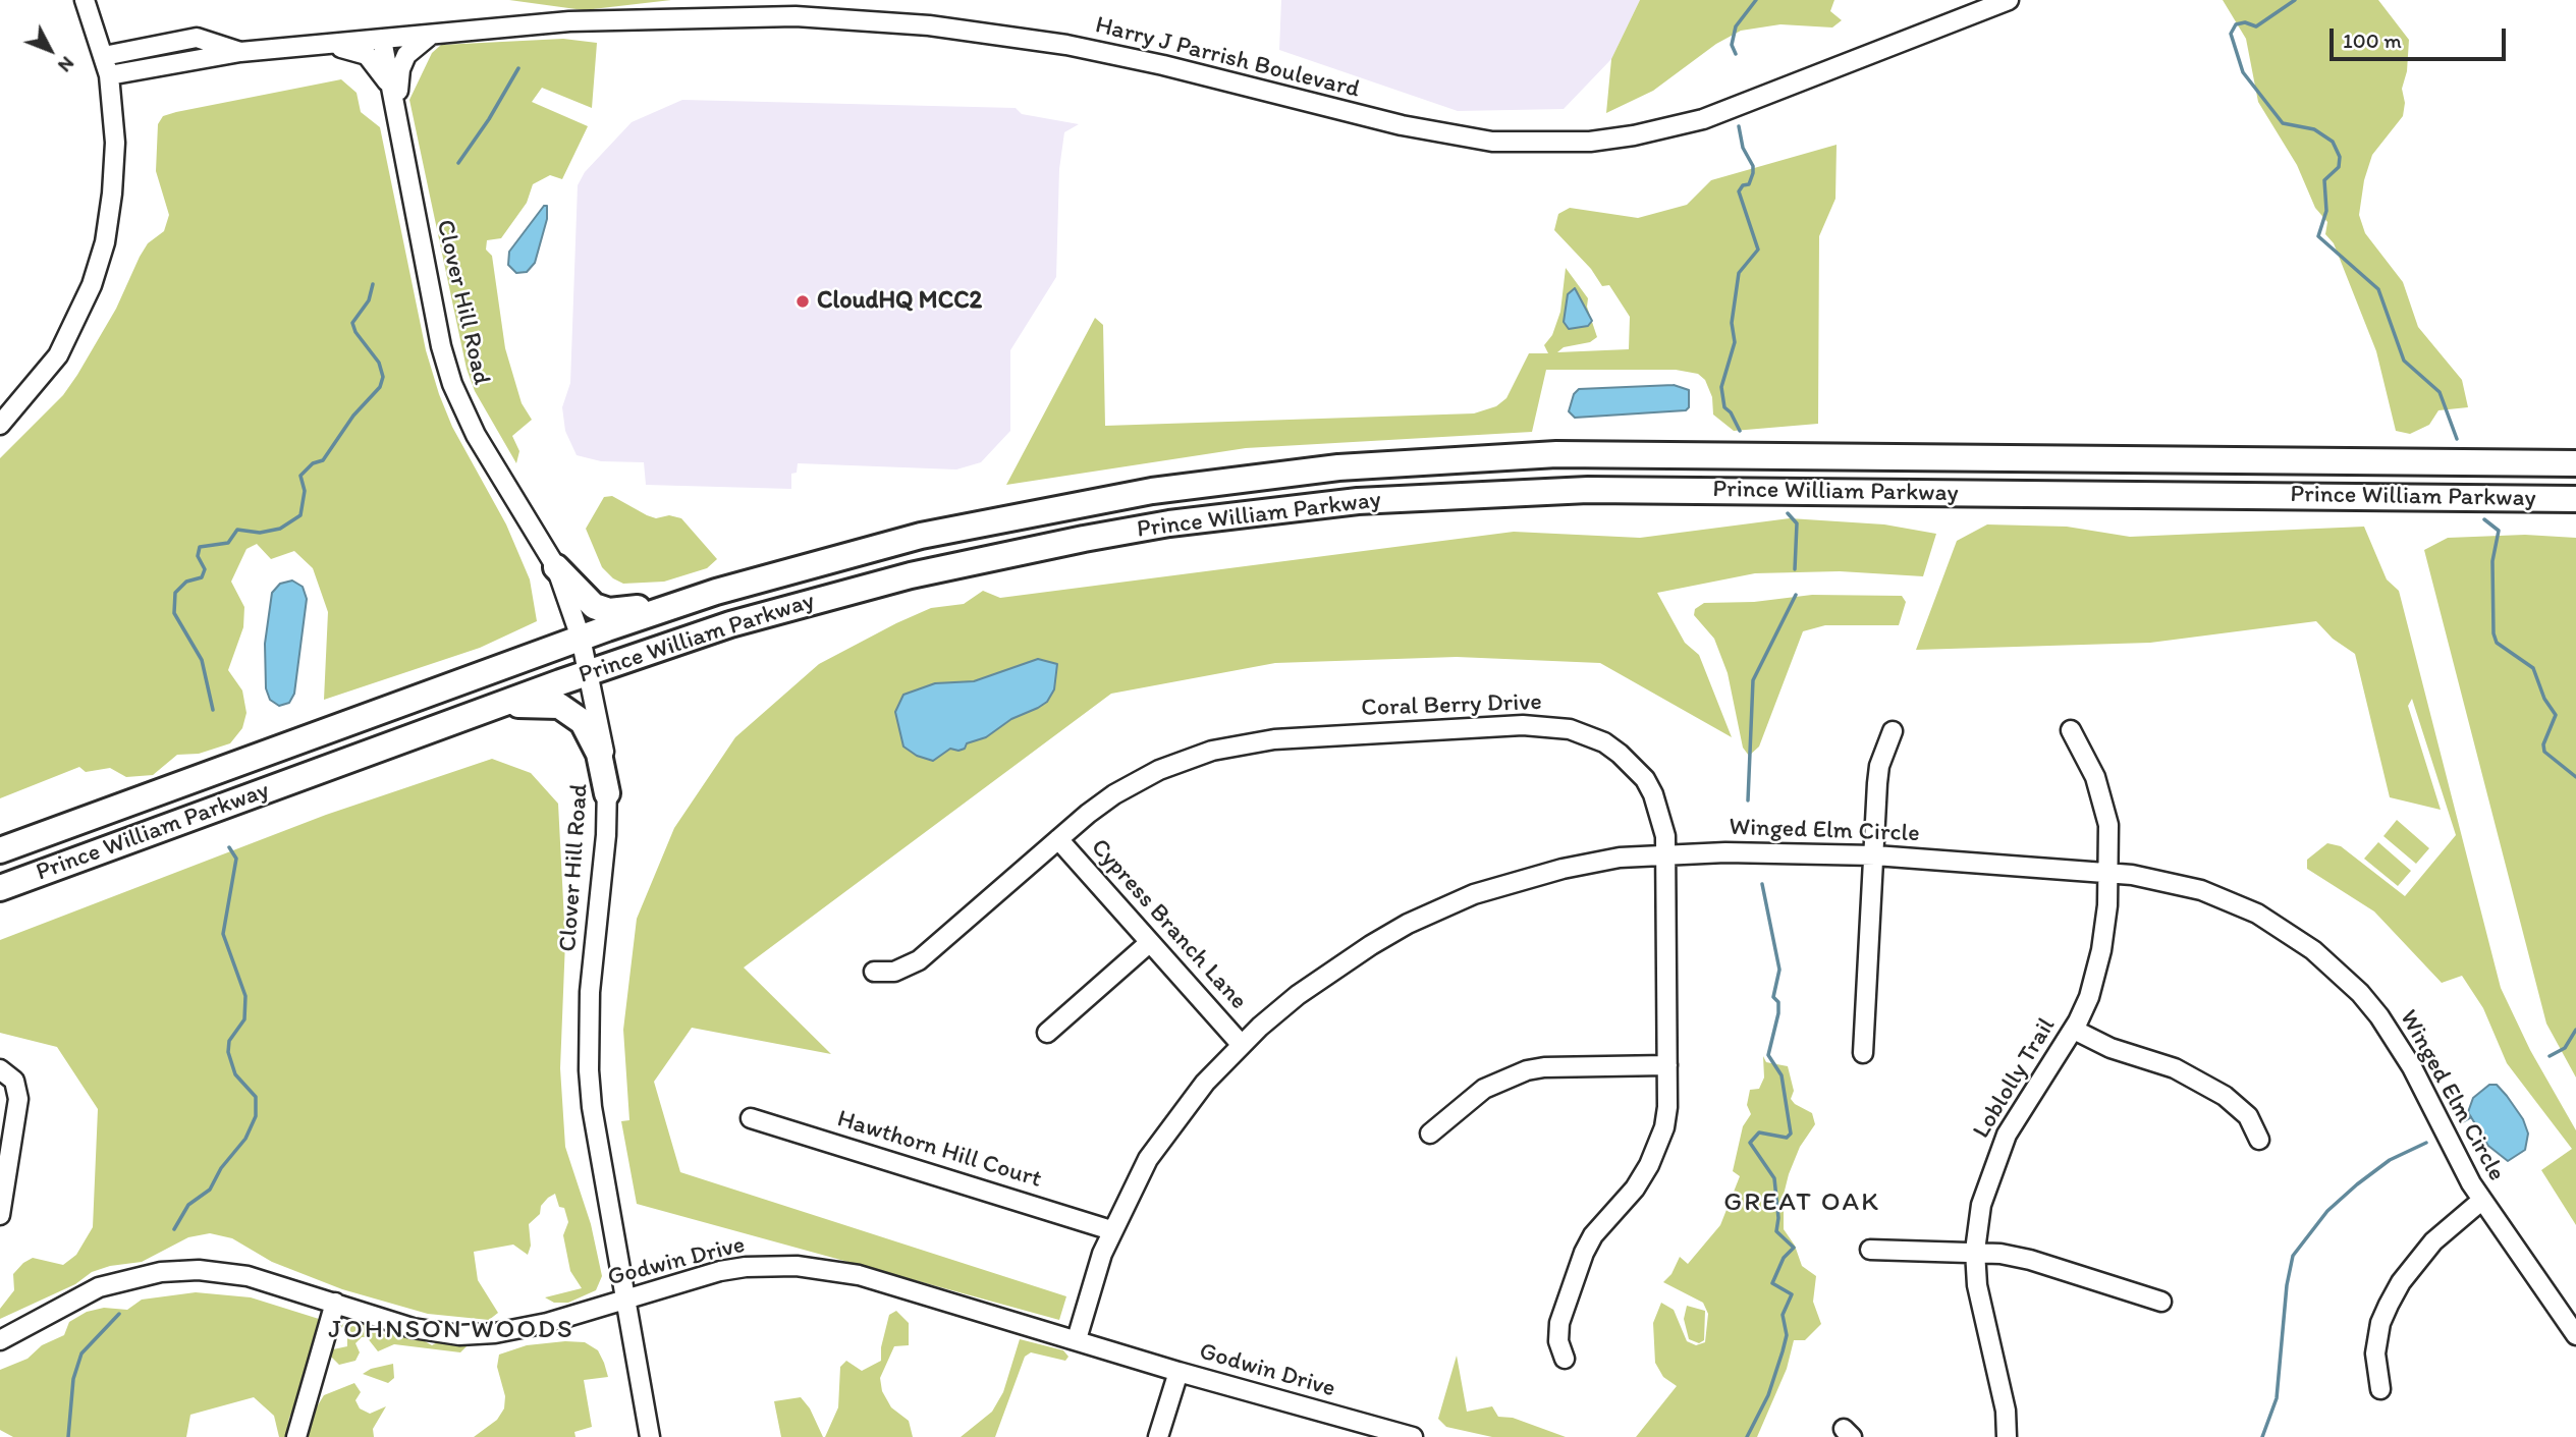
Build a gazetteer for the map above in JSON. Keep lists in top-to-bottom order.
{
  "streets": {
    "highway": ["Prince William Parkway"],
    "street": [
      "Harry J Parrish Boulevard",
      "Clover Hill Road",
      "Coral Berry Drive",
      "Winged Elm Circle",
      "Cypress Branch Lane",
      "Loblolly Trail",
      "Hawthorn Hill Court",
      "Godwin Drive"
    ]
  },
  "crossings": [
    ["Harry J Parrish Boulevard", "Clover Hill Road"],
    ["Clover Hill Road", "Prince William Parkway"],
    ["Clover Hill Road", "Godwin Drive"],
    ["Coral Berry Drive", "Winged Elm Circle"],
    ["Coral Berry Drive", "Cypress Branch Lane"],
    ["Winged Elm Circle", "Cypress Branch Lane"],
    ["Winged Elm Circle", "Loblolly Trail"],
    ["Winged Elm Circle", "Hawthorn Hill Court"],
    ["Winged Elm Circle", "Godwin Drive"]
  ],
  "districts": ["GREAT OAK", "JOHNSON WOODS"],
  "places": ["CloudHQ MCC2"],
  "scale_bar": "100 m",
  "north": "bottom right"
}
